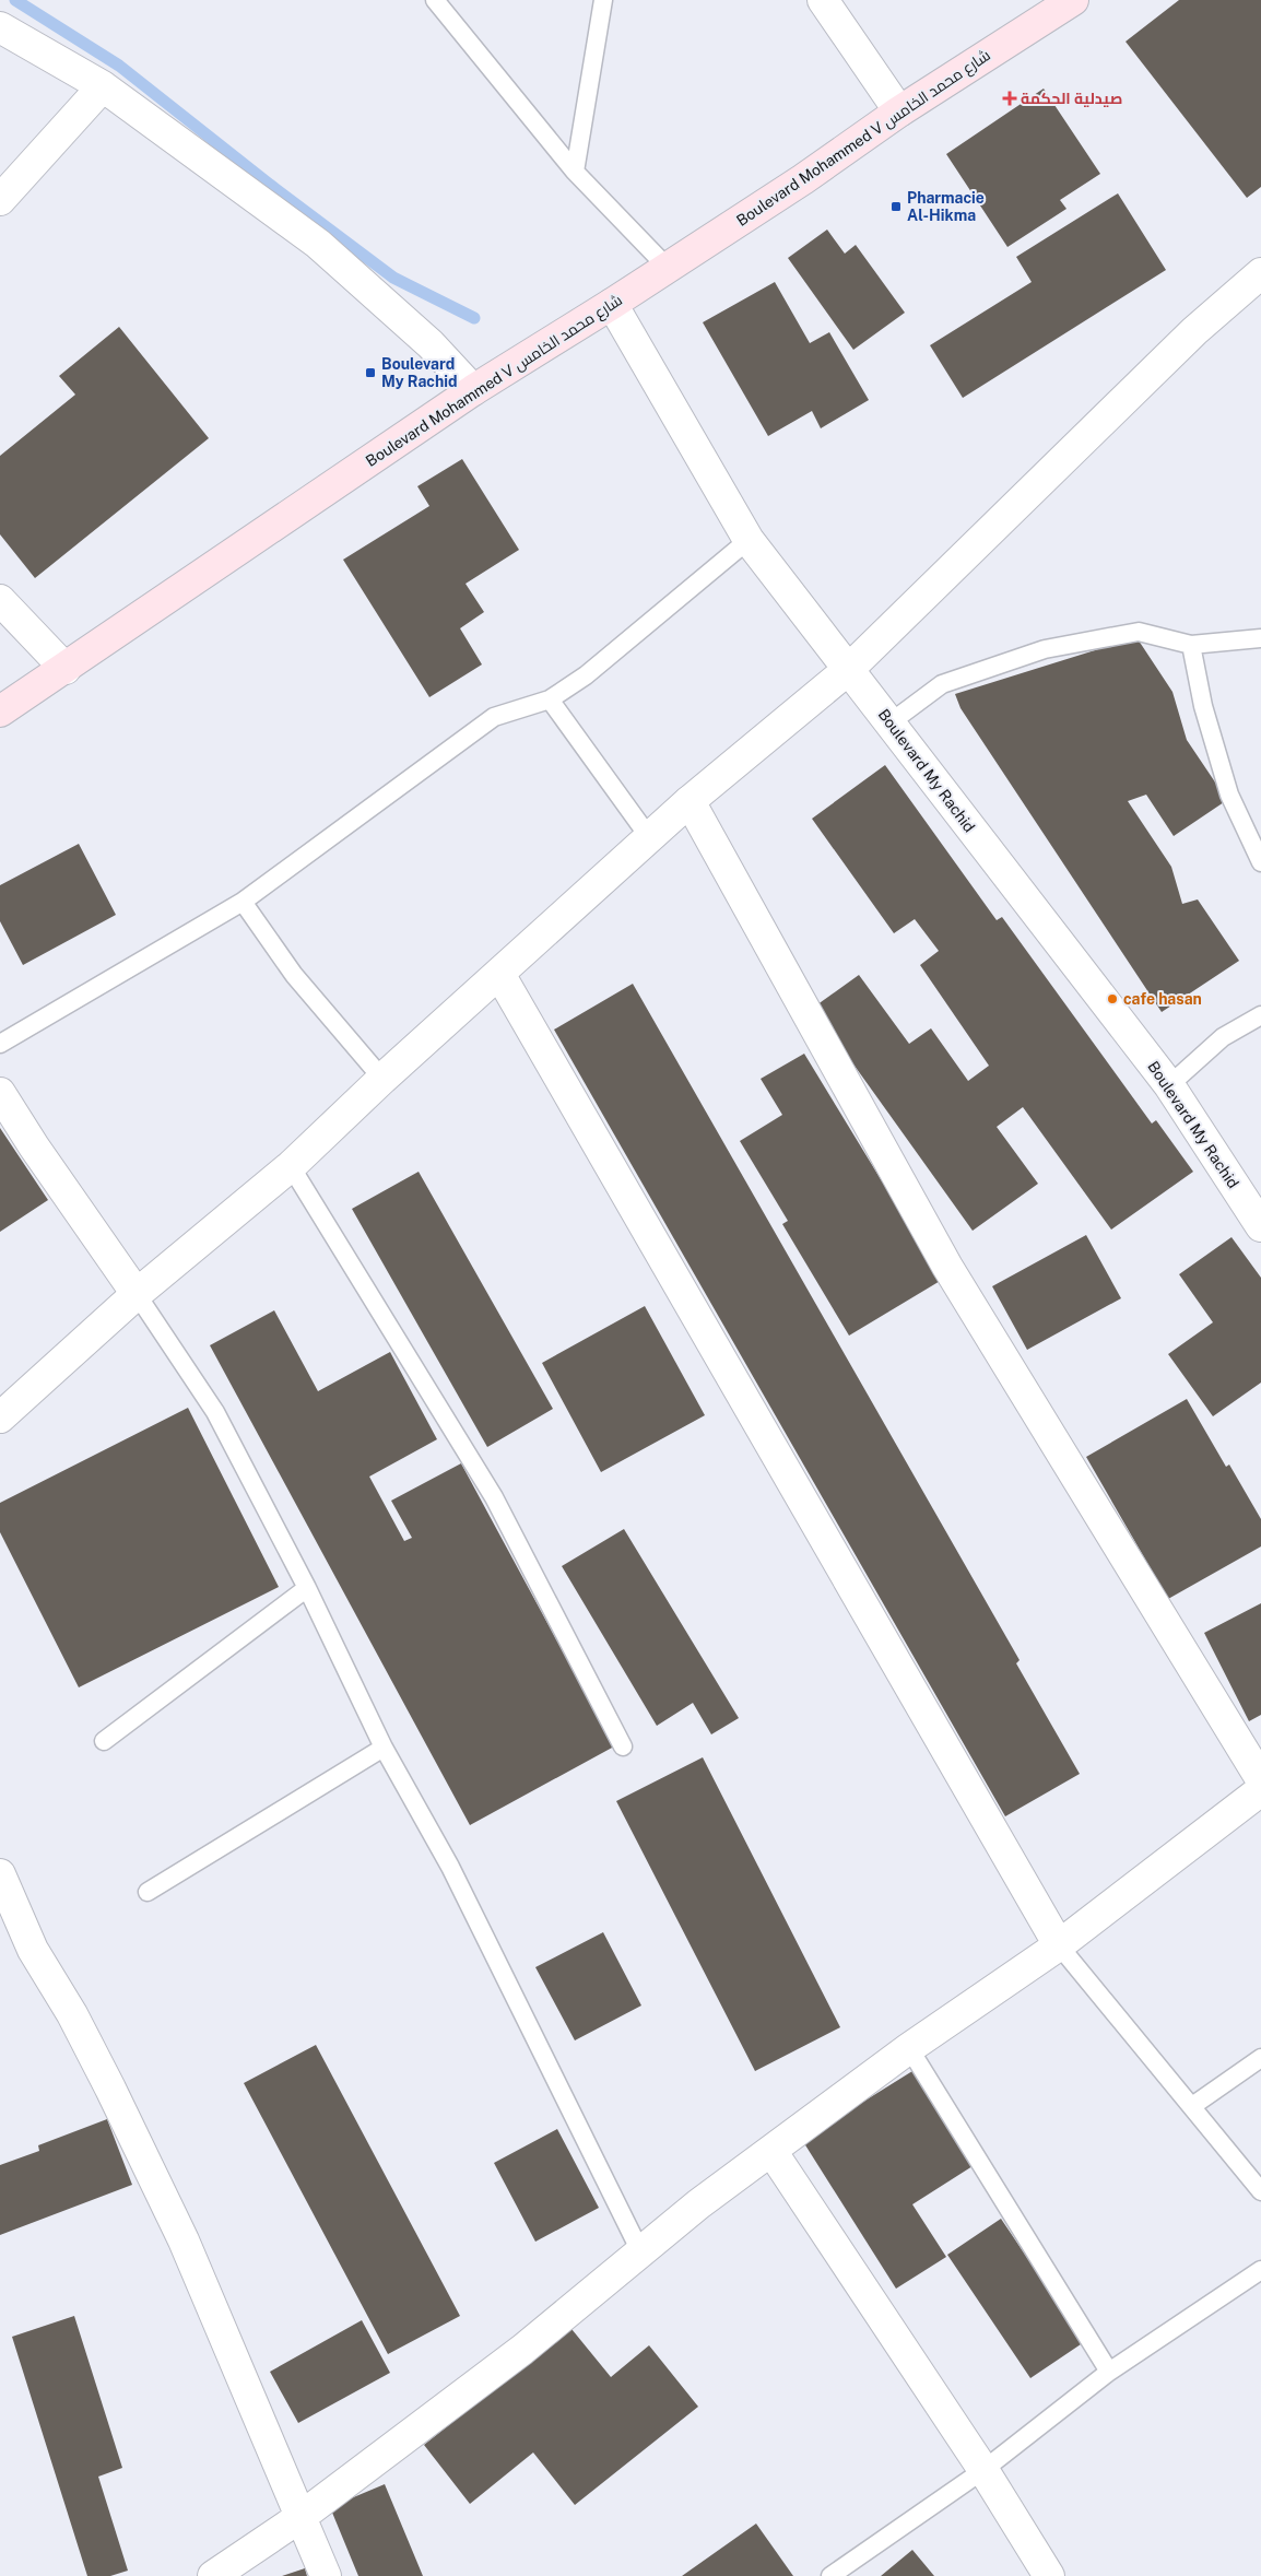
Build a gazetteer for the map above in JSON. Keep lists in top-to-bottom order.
{
  "streets": {
    "main road": ["Boulevard Mohammed V شارع محمد الخامس"],
    "street": ["Boulevard My Rachid"]
  },
  "crossings": [
    ["Boulevard Mohammed V شارع محمد الخامس", "Boulevard My Rachid"]
  ],
  "places": {
    "health": ["صيدلية الحكمة"],
    "transit": ["Pharmacie Al-Hikma", "Boulevard My Rachid"],
    "other": ["cafe hasan"]
  }
}
